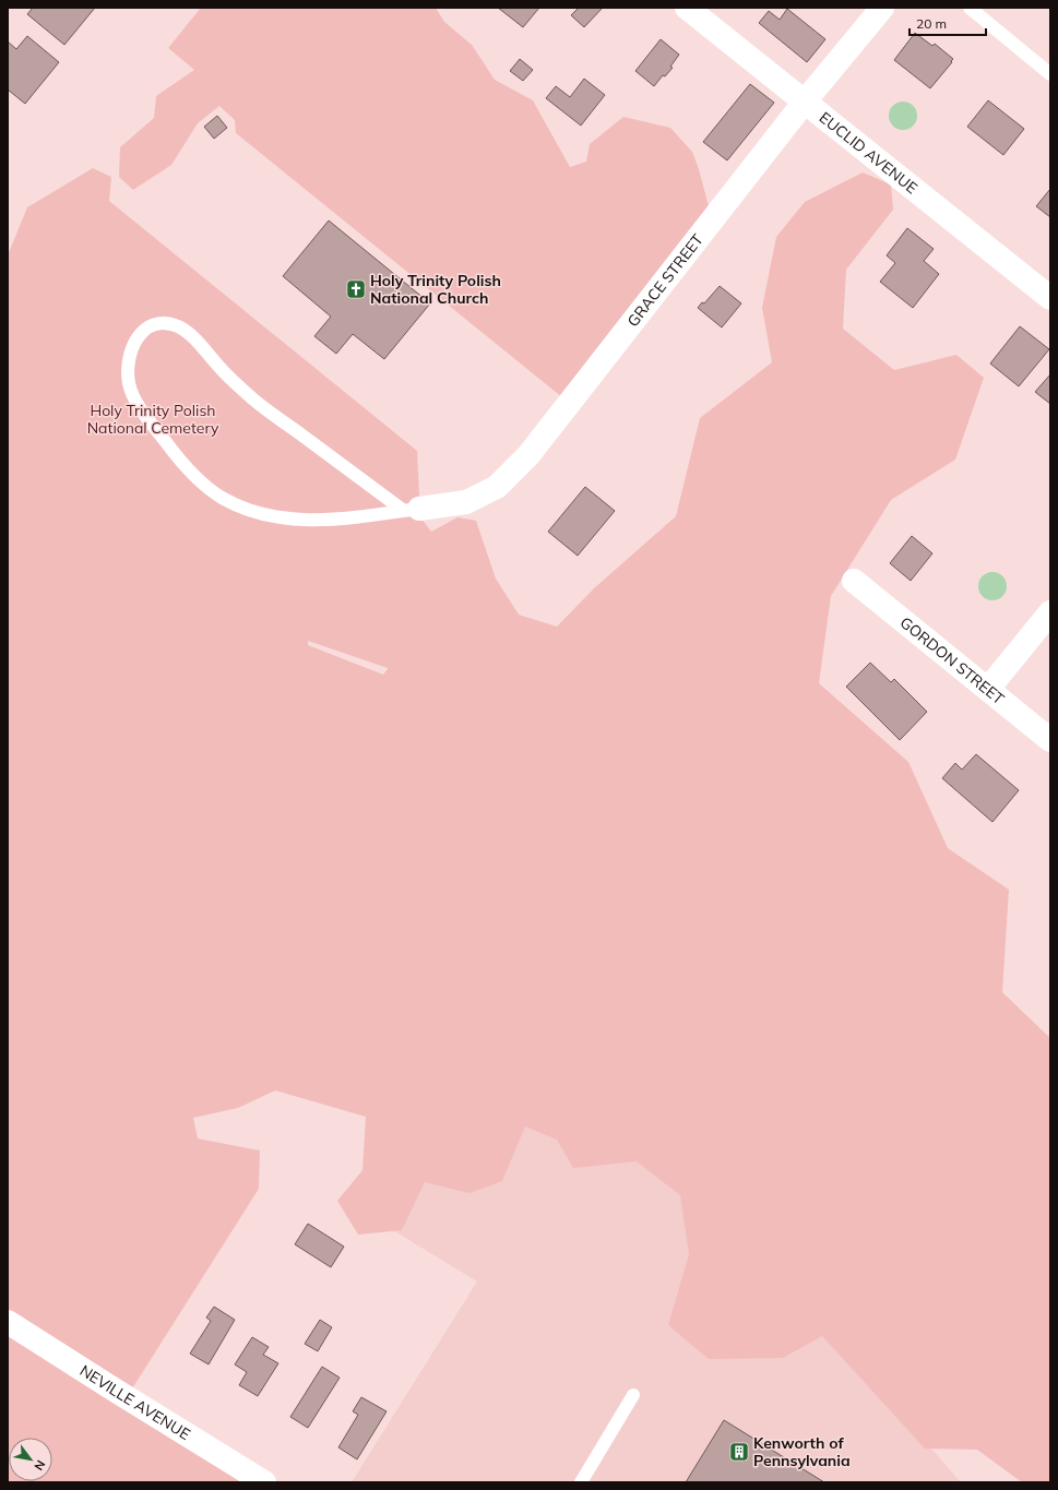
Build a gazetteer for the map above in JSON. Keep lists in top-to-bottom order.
{
  "streets": {
    "street": [
      "EUCLID AVENUE",
      "GRACE STREET",
      "GORDON STREET",
      "NEVILLE AVENUE"
    ]
  },
  "crossings": [
    ["EUCLID AVENUE", "GRACE STREET"]
  ],
  "parks": ["Holy Trinity Polish National Cemetery"],
  "places": {
    "church": ["Holy Trinity Polish National Church"],
    "building": ["Kenworth of Pennsylvania"]
  },
  "scale_bar": "20 m",
  "north": "bottom right"
}
